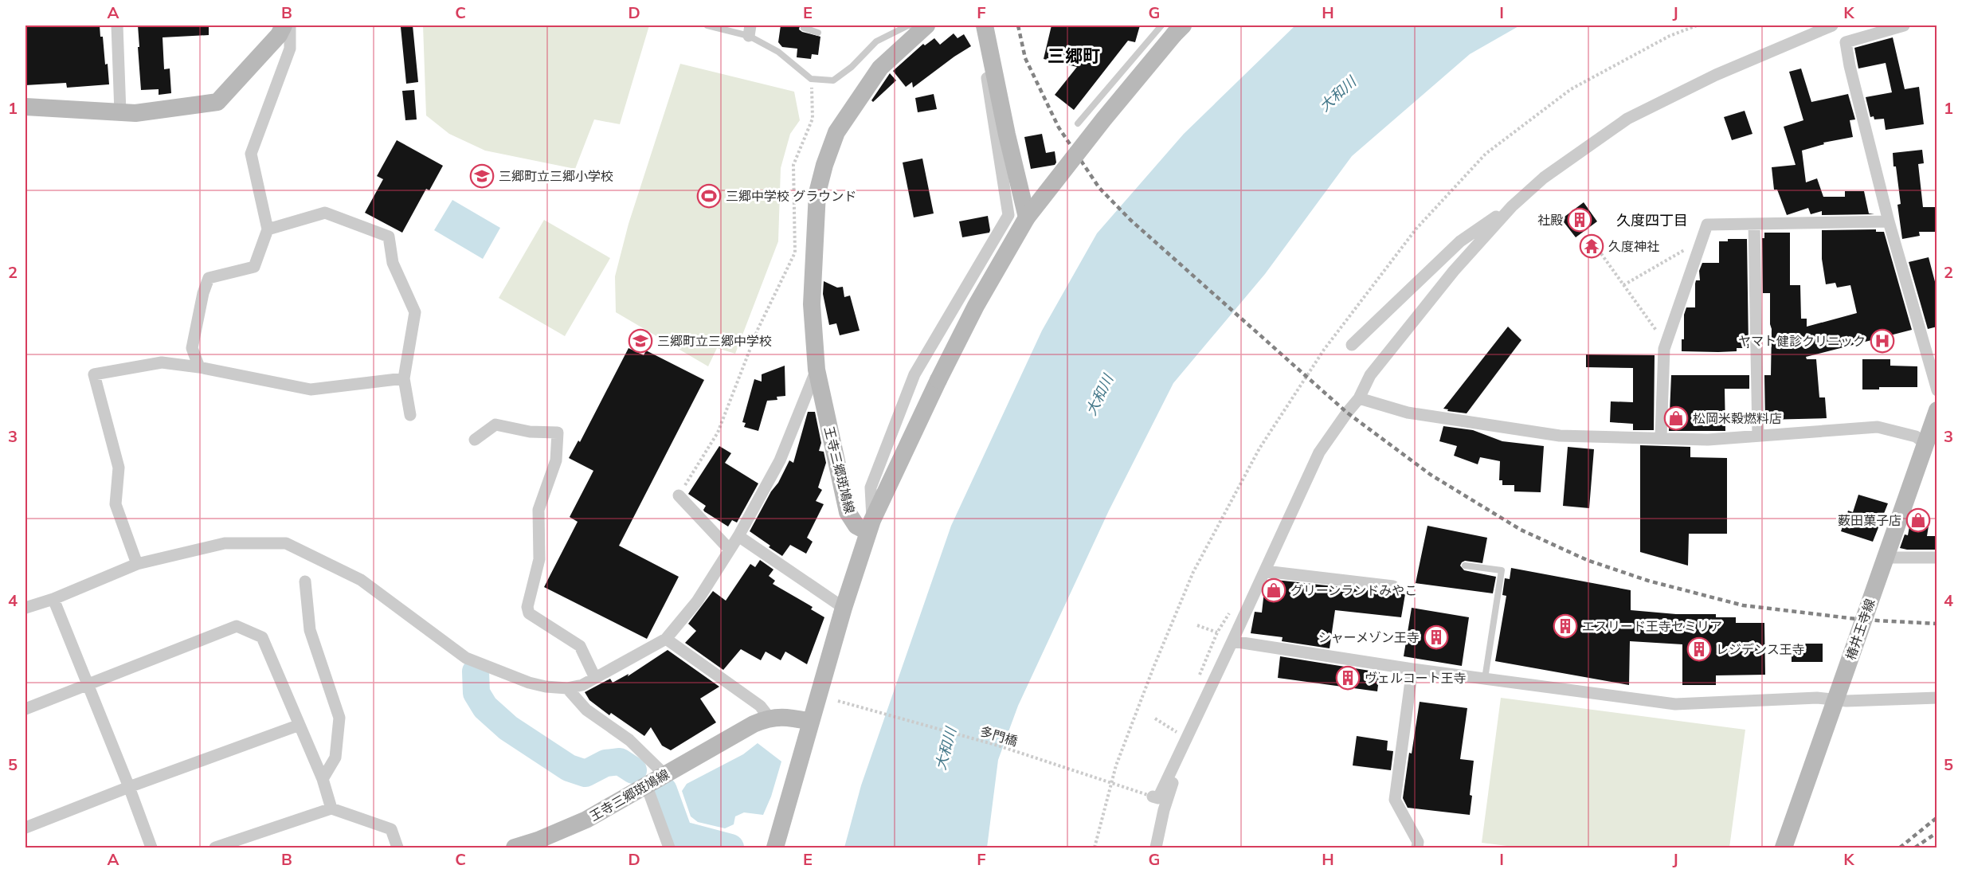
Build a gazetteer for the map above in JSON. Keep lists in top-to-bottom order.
{
  "streets": {
    "main road": ["王寺三郷斑鳩線", "椿井王寺線"],
    "path": ["多門橋"]
  },
  "districts": ["三郷町", "久度四丁目"],
  "water": ["大和川"],
  "places": {
    "school or university": ["三郷町立三郷小学校", "三郷町立三郷中学校"],
    "sports": ["三郷中学校 グラウンド"],
    "building": [
      "社殿",
      "エスリード王寺セミリア",
      "シャーメゾン王寺",
      "レジデンス王寺",
      "ヴェルコート王寺"
    ],
    "temple": ["久度神社"],
    "hospital": ["ヤマト健診クリニック"],
    "shop": ["松岡米穀燃料店", "薮田菓子店", "グリーンランドみやこ"]
  },
  "grid": {
    "columns": [
      "A",
      "B",
      "C",
      "D",
      "E",
      "F",
      "G",
      "H",
      "I",
      "J",
      "K"
    ],
    "rows": [
      "1",
      "2",
      "3",
      "4",
      "5"
    ]
  }
}
